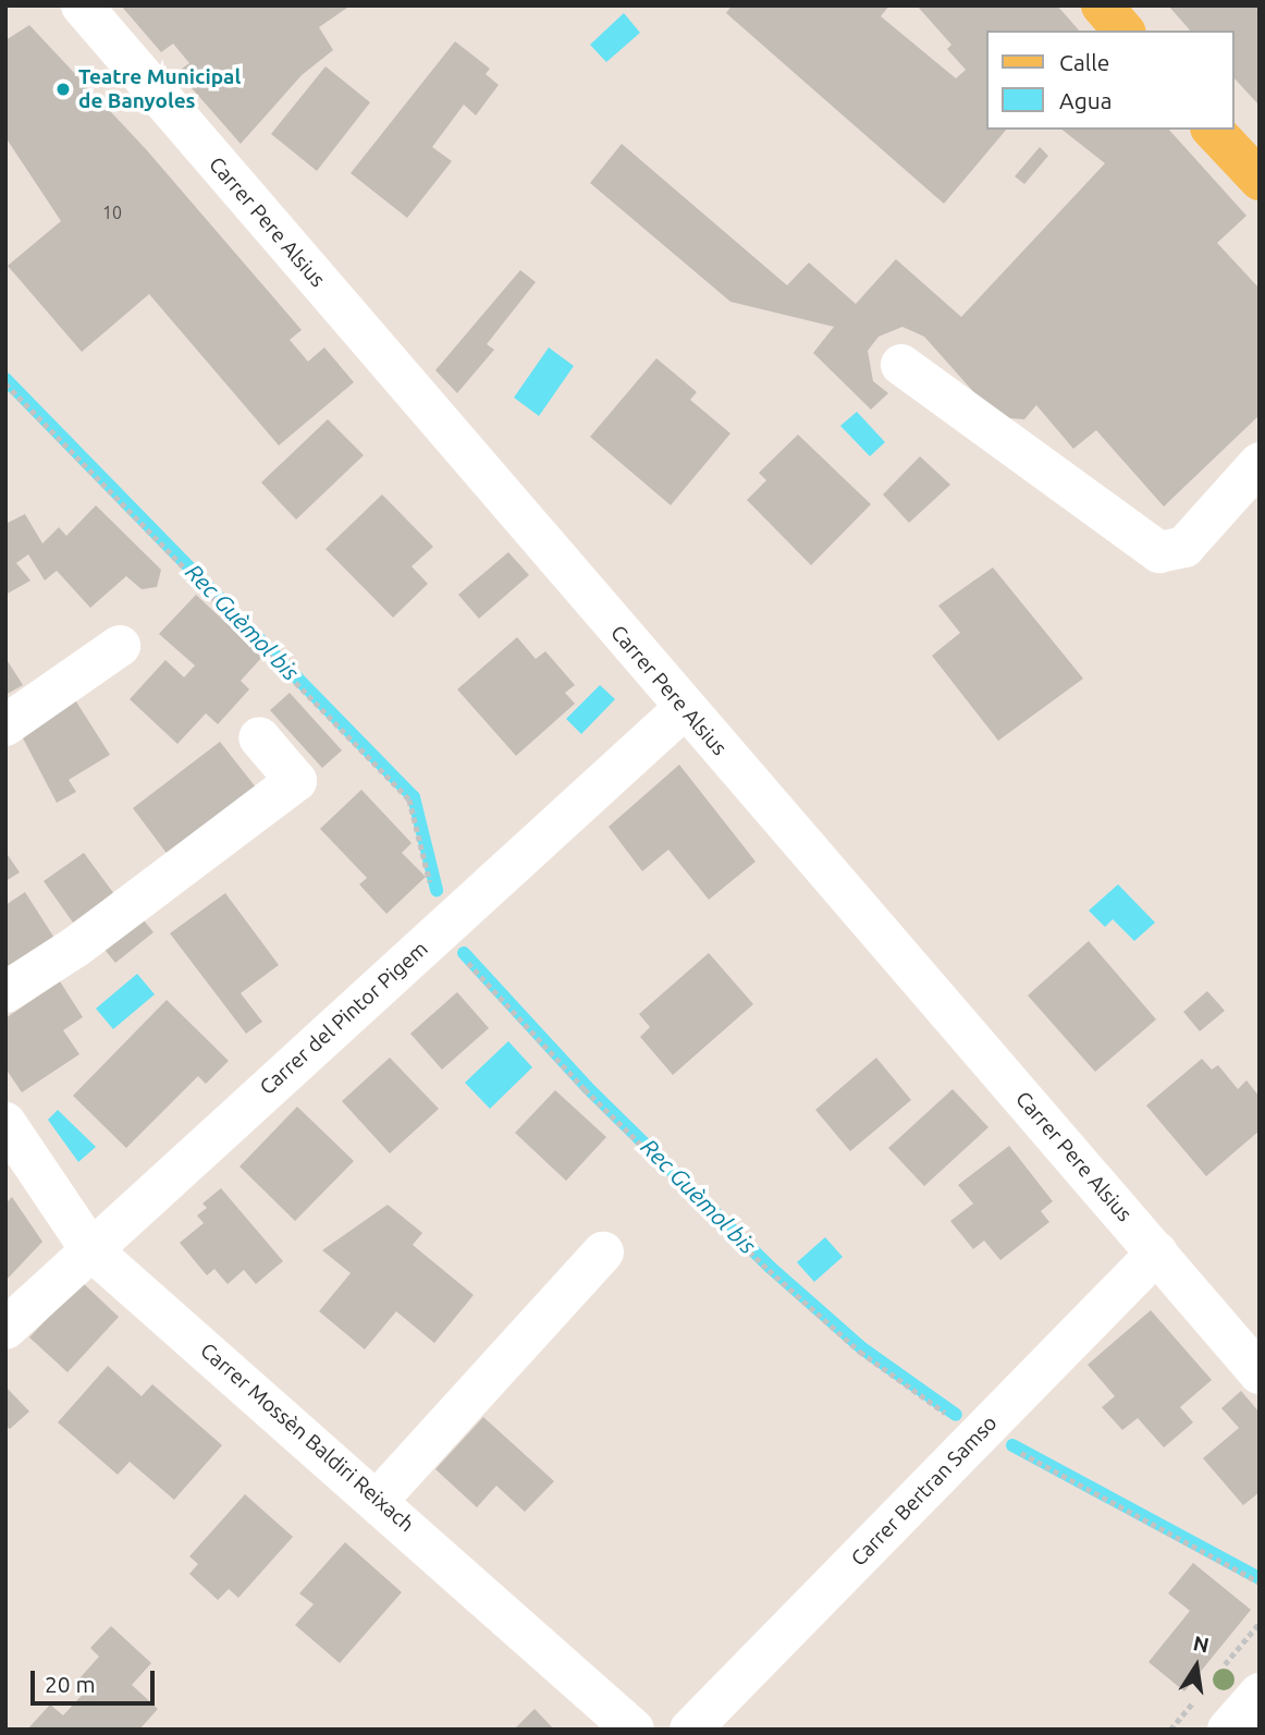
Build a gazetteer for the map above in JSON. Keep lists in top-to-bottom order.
{
  "streets": {
    "street": [
      "Carrer Pere Alsius",
      "Carrer del Pintor Pigem",
      "Carrer Mossèn Baldiri Reixach",
      "Carrer Bertran Samso"
    ]
  },
  "crossings": [
    ["Carrer Pere Alsius", "Carrer del Pintor Pigem"],
    ["Carrer Pere Alsius", "Carrer Bertran Samso"],
    ["Carrer del Pintor Pigem", "Carrer Mossèn Baldiri Reixach"]
  ],
  "water": ["Rec Guèmol bis"],
  "places": ["Teatre Municipal de Banyoles"],
  "house_numbers": ["10"],
  "legend": ["Calle", "Agua"],
  "scale_bar": "20 m",
  "north": "top"
}
